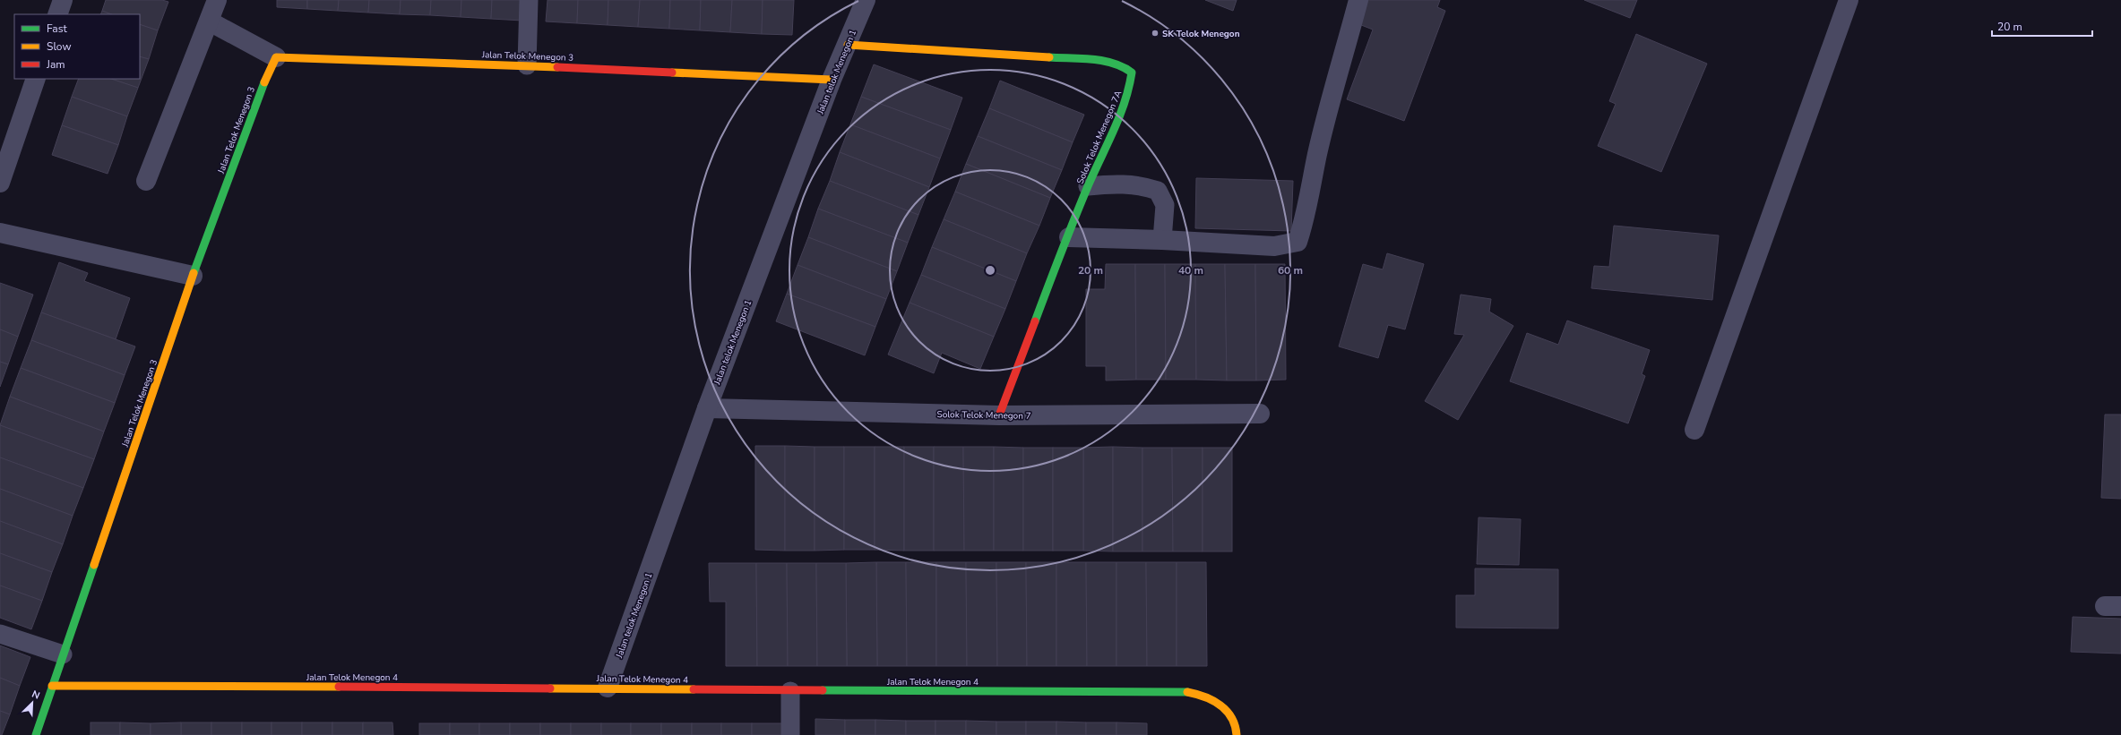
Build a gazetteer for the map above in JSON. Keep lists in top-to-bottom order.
{
  "streets": {
    "street": [
      "Jalan Telok Menegon 3",
      "Jalan telok Menegon 1",
      "Solok Telok Menegon 7A",
      "Solok Telok Menegon 7",
      "Jalan Telok Menegon 4"
    ]
  },
  "crossings": [
    ["Jalan Telok Menegon 3", "Jalan telok Menegon 1"],
    ["Jalan Telok Menegon 3", "Jalan Telok Menegon 4"],
    ["Jalan telok Menegon 1", "Solok Telok Menegon 7A"],
    ["Jalan telok Menegon 1", "Solok Telok Menegon 7"],
    ["Jalan telok Menegon 1", "Jalan Telok Menegon 4"],
    ["Solok Telok Menegon 7A", "Solok Telok Menegon 7"]
  ],
  "places": ["SK Telok Menegon"],
  "legend": ["Fast", "Slow", "Jam"],
  "scale_bar": "20 m",
  "north": "top right",
  "rings": ["20 m", "40 m", "60 m"]
}
